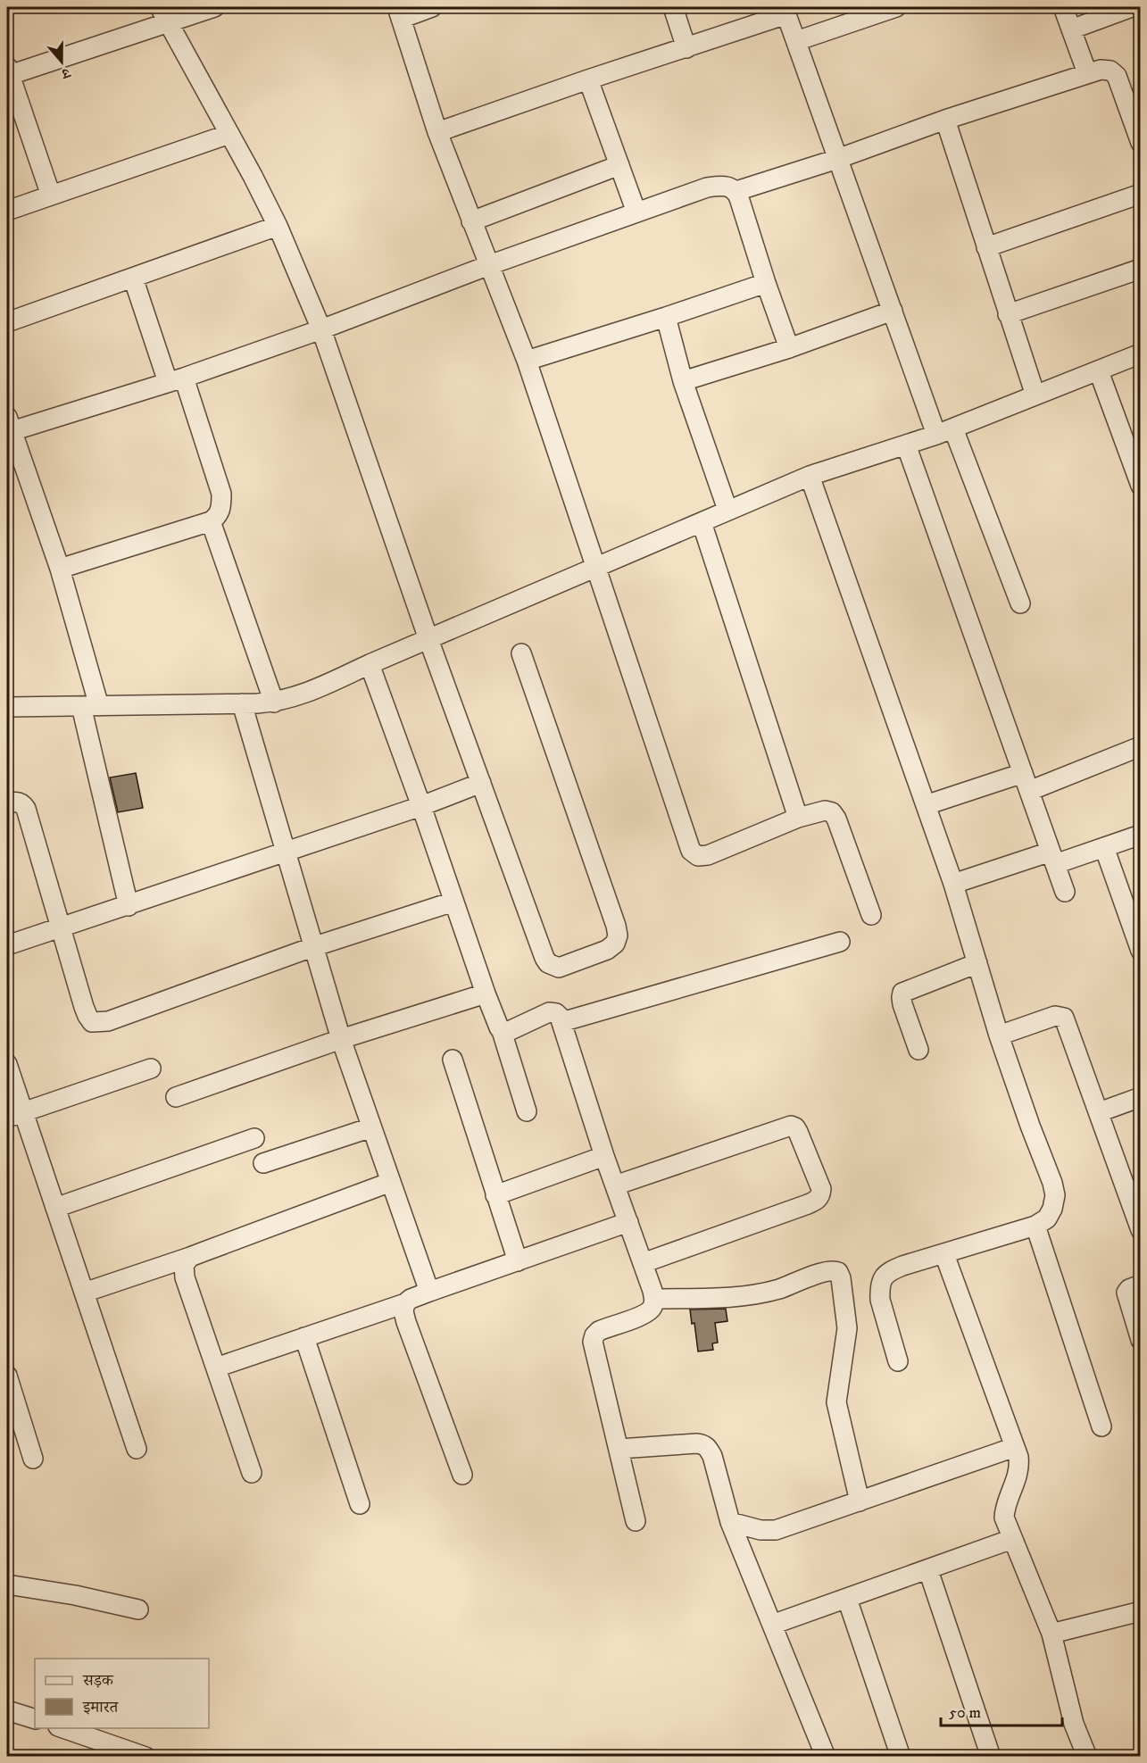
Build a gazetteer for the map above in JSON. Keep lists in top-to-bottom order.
{
  "legend": ["सड़क", "इमारत"],
  "scale_bar": "50 m",
  "north": "bottom"
}
